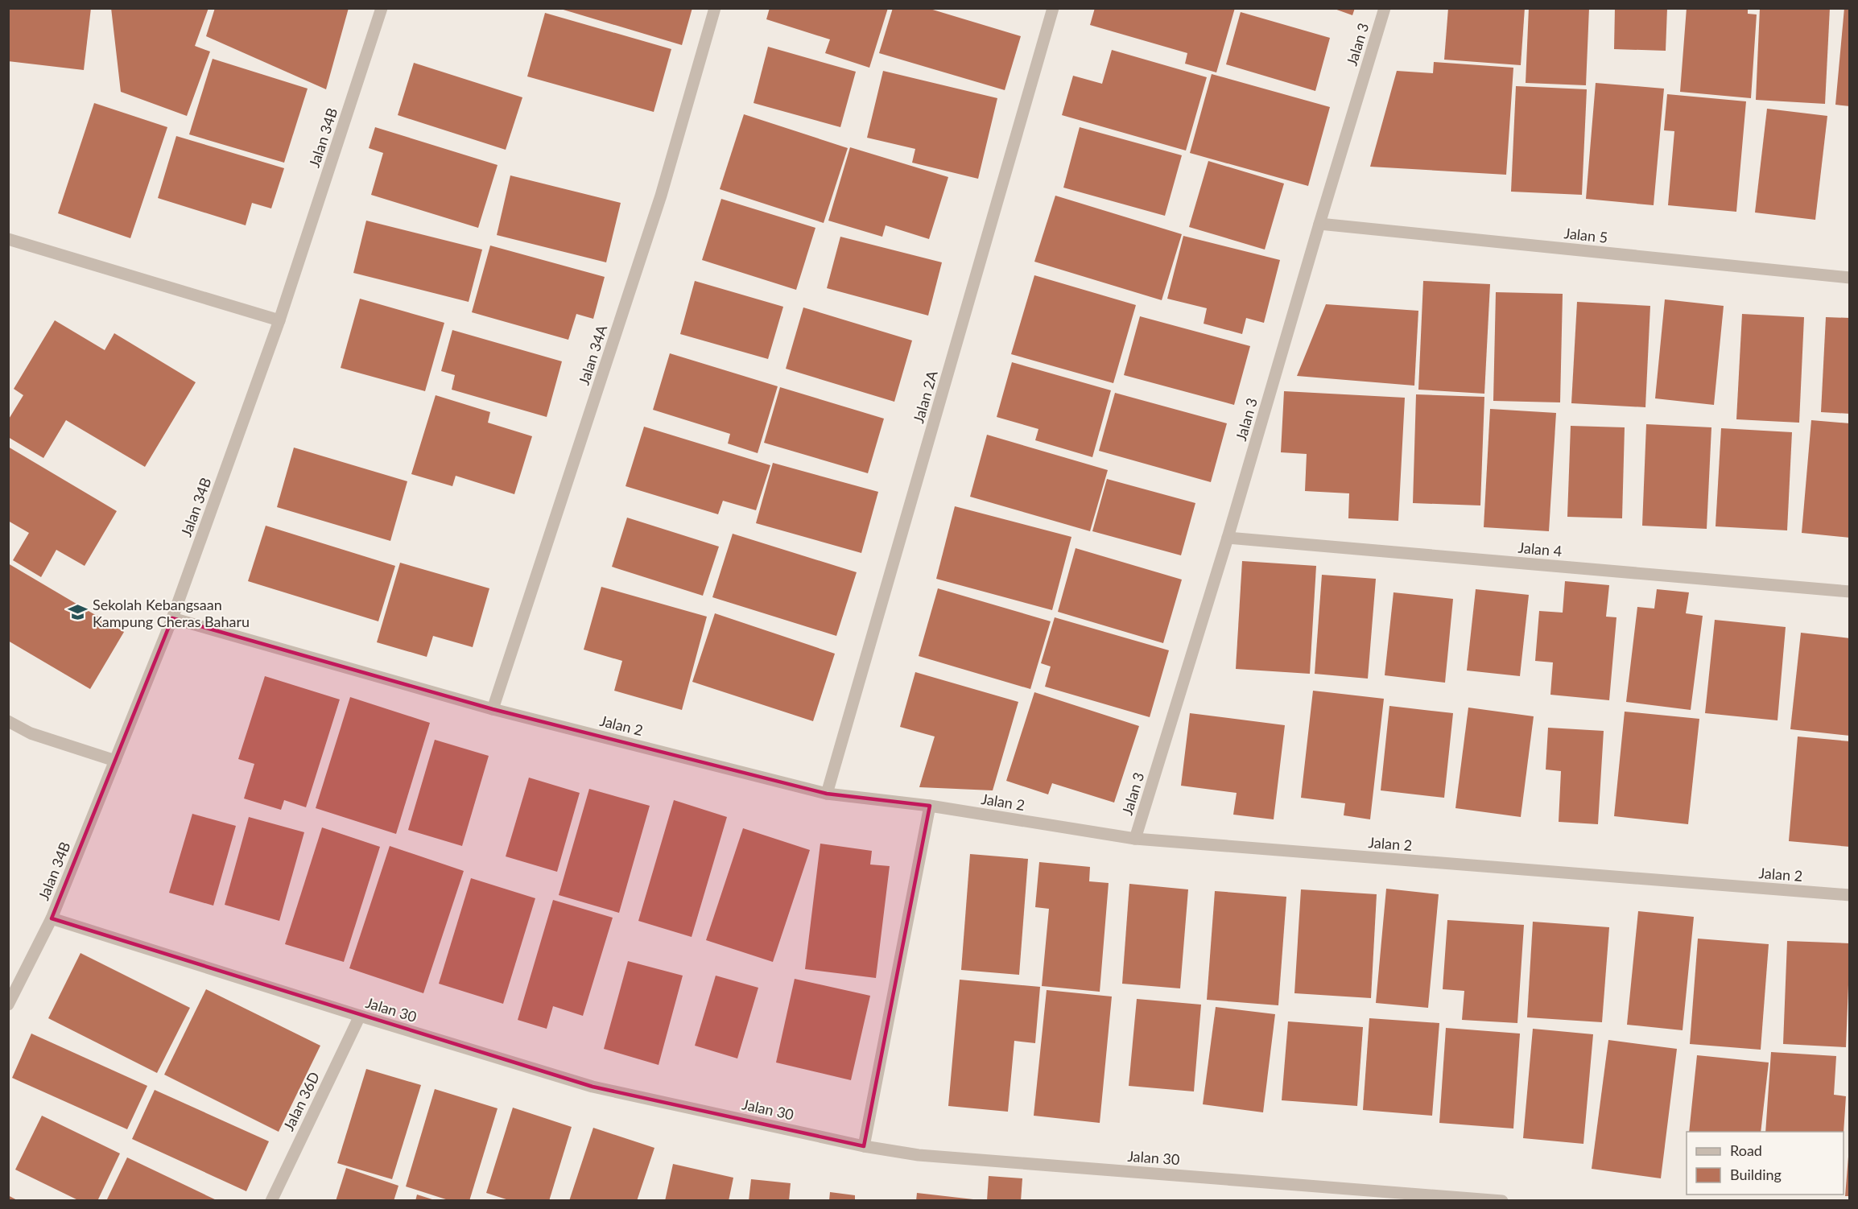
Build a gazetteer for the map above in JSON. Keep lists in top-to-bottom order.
{
  "streets": {
    "street": [
      "Jalan 3",
      "Jalan 34B",
      "Jalan 5",
      "Jalan 34A",
      "Jalan 2A",
      "Jalan 4",
      "Jalan 2",
      "Jalan 30",
      "Jalan 36D"
    ]
  },
  "crossings": [
    ["Jalan 3", "Jalan 5"],
    ["Jalan 3", "Jalan 4"],
    ["Jalan 3", "Jalan 2"],
    ["Jalan 34B", "Jalan 2"],
    ["Jalan 34B", "Jalan 30"],
    ["Jalan 34A", "Jalan 2"],
    ["Jalan 2A", "Jalan 2"],
    ["Jalan 30", "Jalan 36D"]
  ],
  "places": {
    "school or university": ["Sekolah Kebangsaan Kampung Cheras Baharu"]
  },
  "legend": ["Road", "Building"]
}
